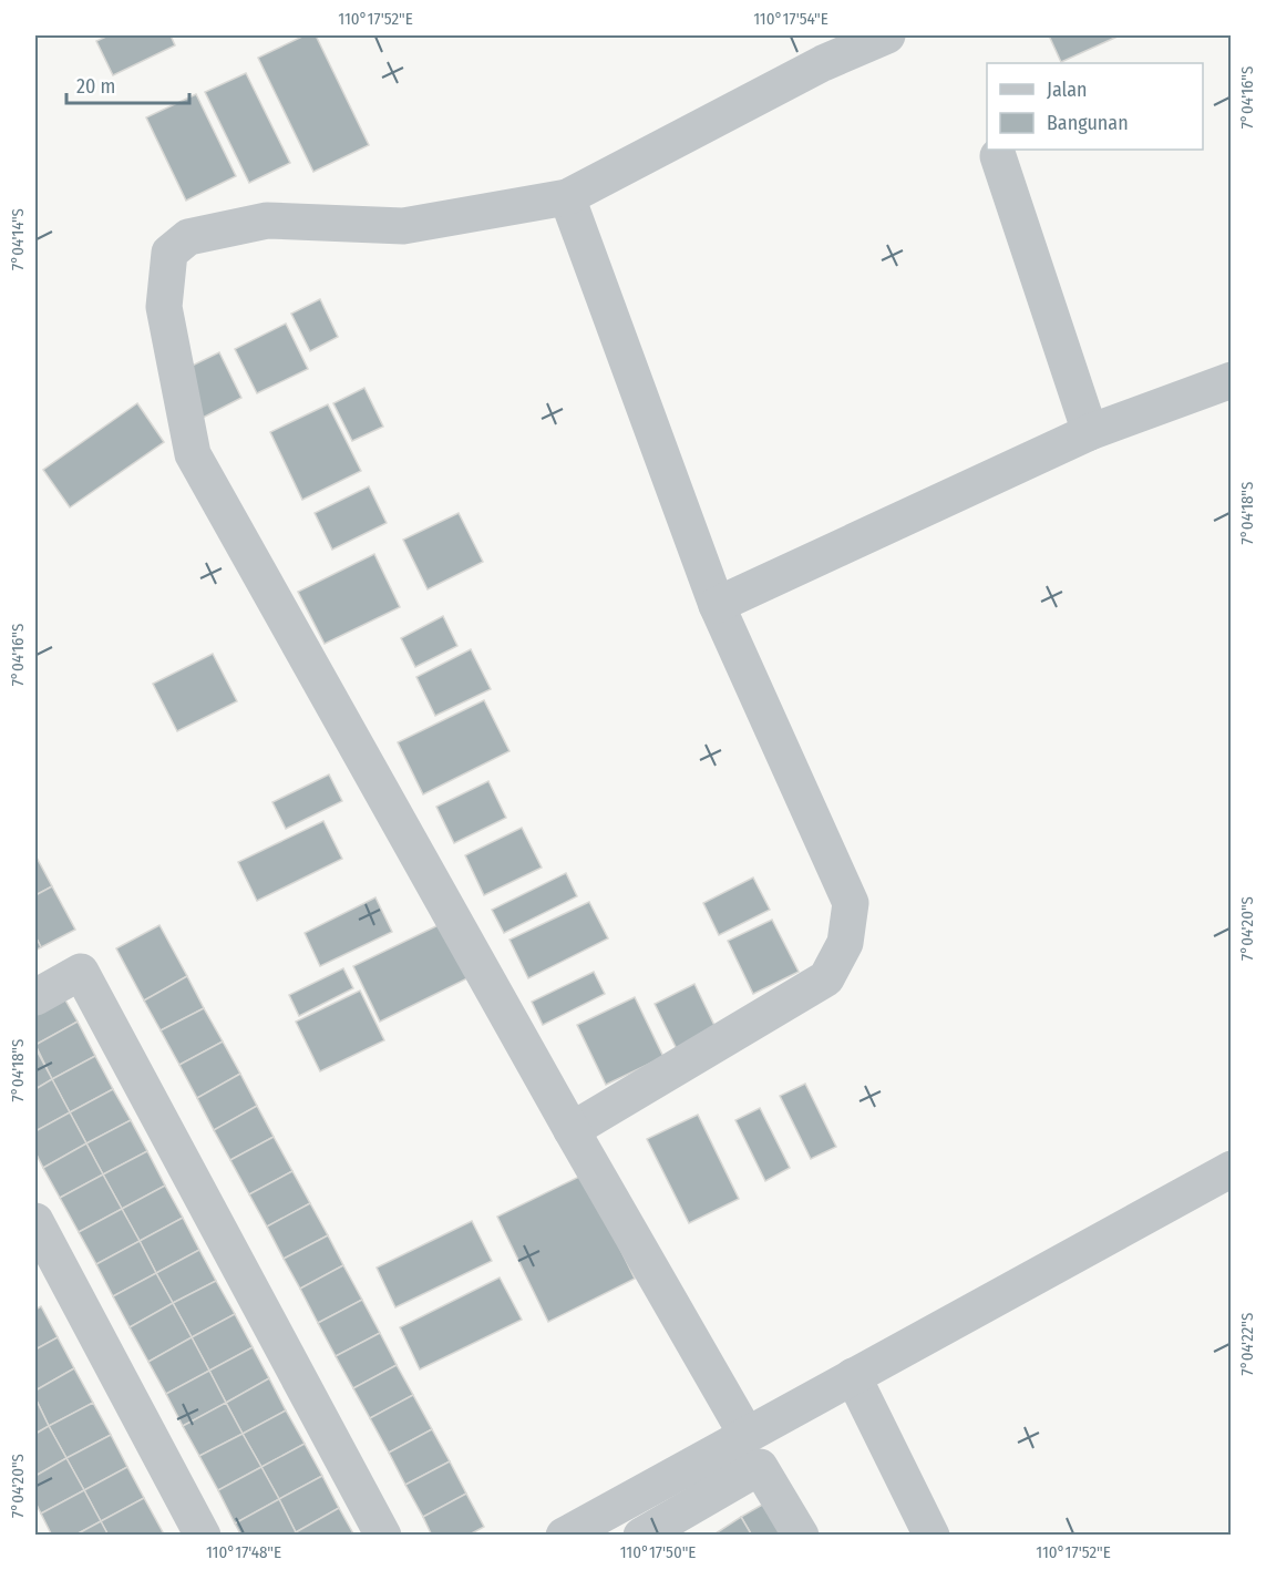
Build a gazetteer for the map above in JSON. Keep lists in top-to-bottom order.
{
  "legend": ["Jalan", "Bangunan"],
  "scale_bar": "20 m",
  "coordinates": [
    "110°17'52\"E",
    "110°17'54\"E",
    "7°04'16\"S",
    "7°04'14\"S",
    "7°04'18\"S",
    "7°04'20\"S",
    "7°04'22\"S",
    "110°17'48\"E",
    "110°17'50\"E"
  ]
}
